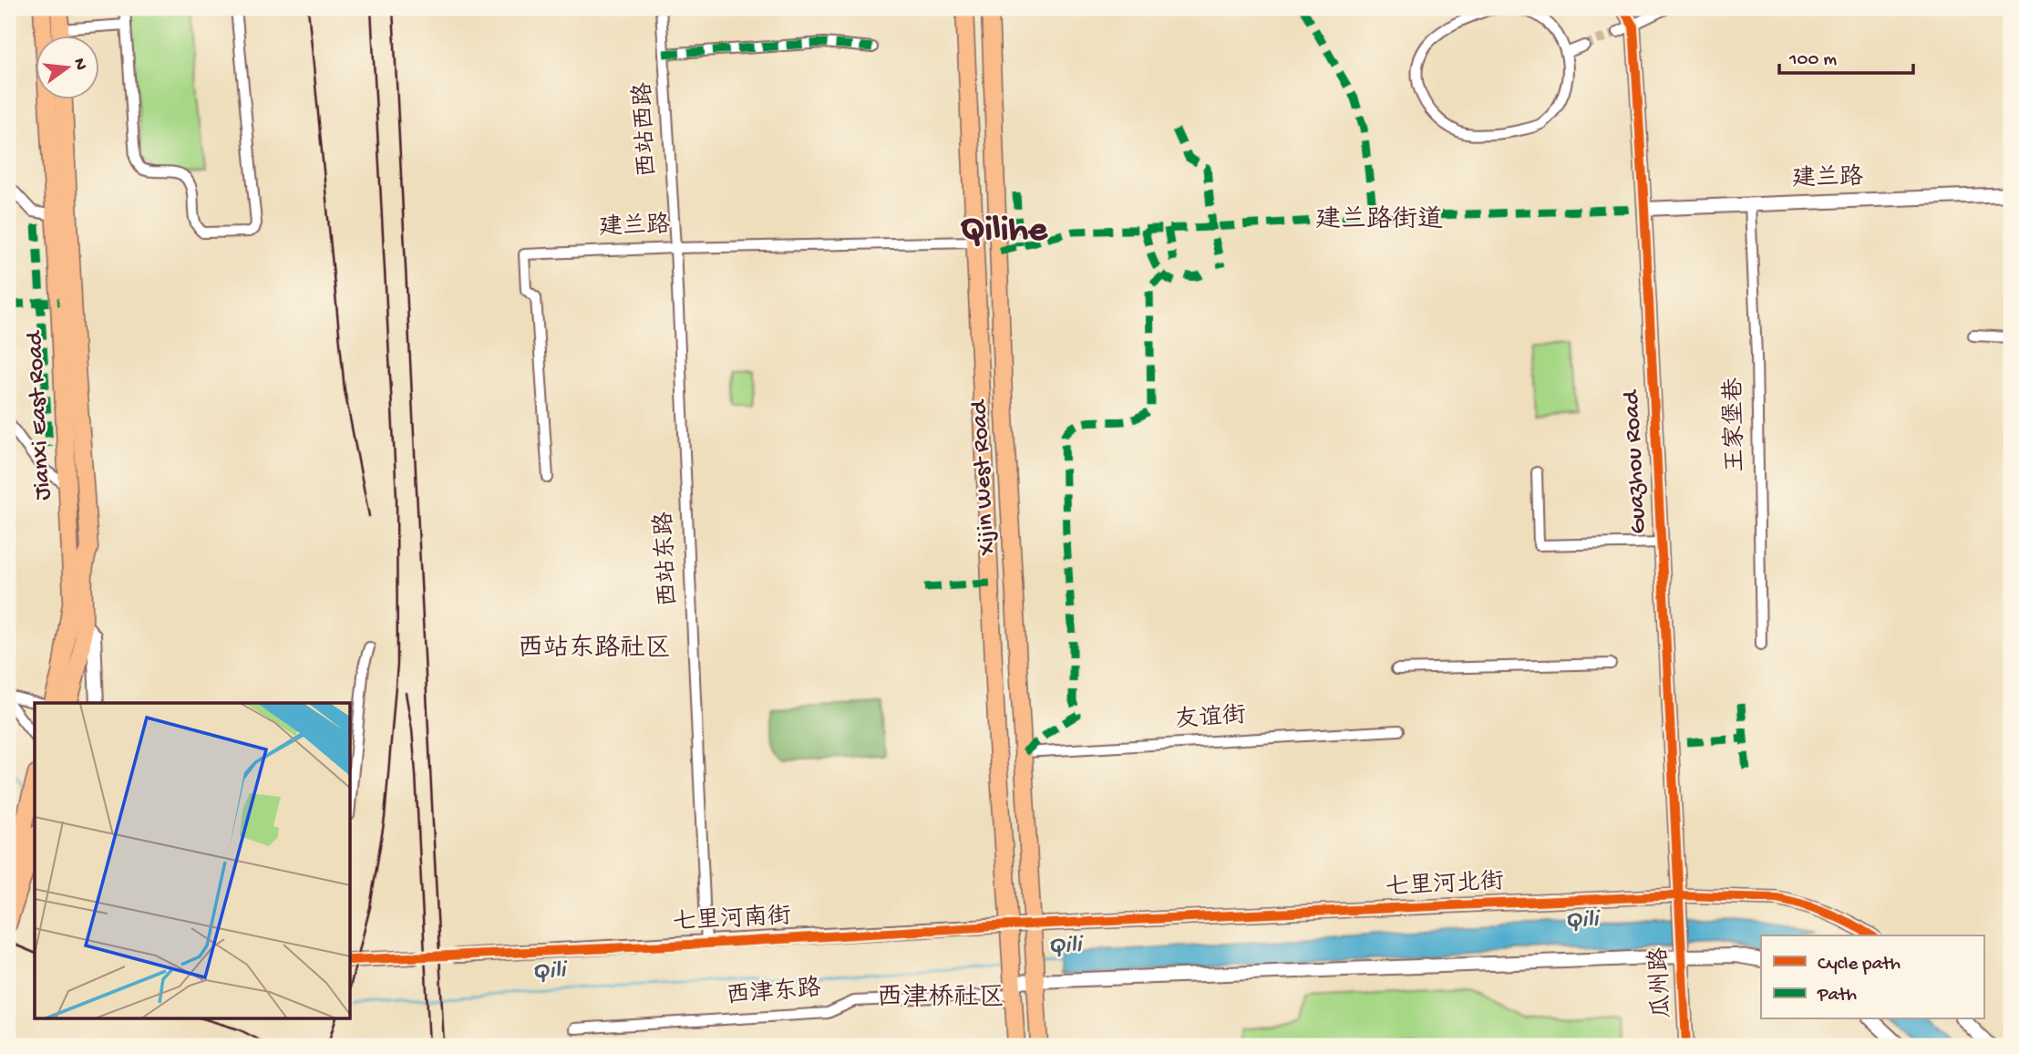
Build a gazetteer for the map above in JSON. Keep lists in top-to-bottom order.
{
  "streets": {
    "main road": ["Jianxi East Road", "Xijin West Road"],
    "street": [
      "西站西路",
      "建兰路",
      "王家堡巷",
      "Guazhou Road",
      "西站东路",
      "友谊街",
      "七里河北街",
      "七里河南街",
      "瓜州路",
      "西津东路"
    ]
  },
  "crossings": [
    ["西站西路", "建兰路"],
    ["西站西路", "西站东路"],
    ["建兰路", "王家堡巷"],
    ["建兰路", "Guazhou Road"],
    ["建兰路", "Xijin West Road"],
    ["建兰路", "西站东路"],
    ["Guazhou Road", "七里河北街"],
    ["Guazhou Road", "瓜州路"],
    ["Xijin West Road", "友谊街"],
    ["Xijin West Road", "七里河北街"],
    ["Xijin West Road", "七里河南街"],
    ["Xijin West Road", "西津东路"],
    ["西站东路", "七里河南街"],
    ["七里河北街", "七里河南街"]
  ],
  "districts": [
    "建兰路街道",
    "Qilihe",
    "西站东路社区",
    "西津桥社区"
  ],
  "water": ["Qili"],
  "legend": ["Cycle path", "Path"],
  "scale_bar": "100 m",
  "north": "right"
}
